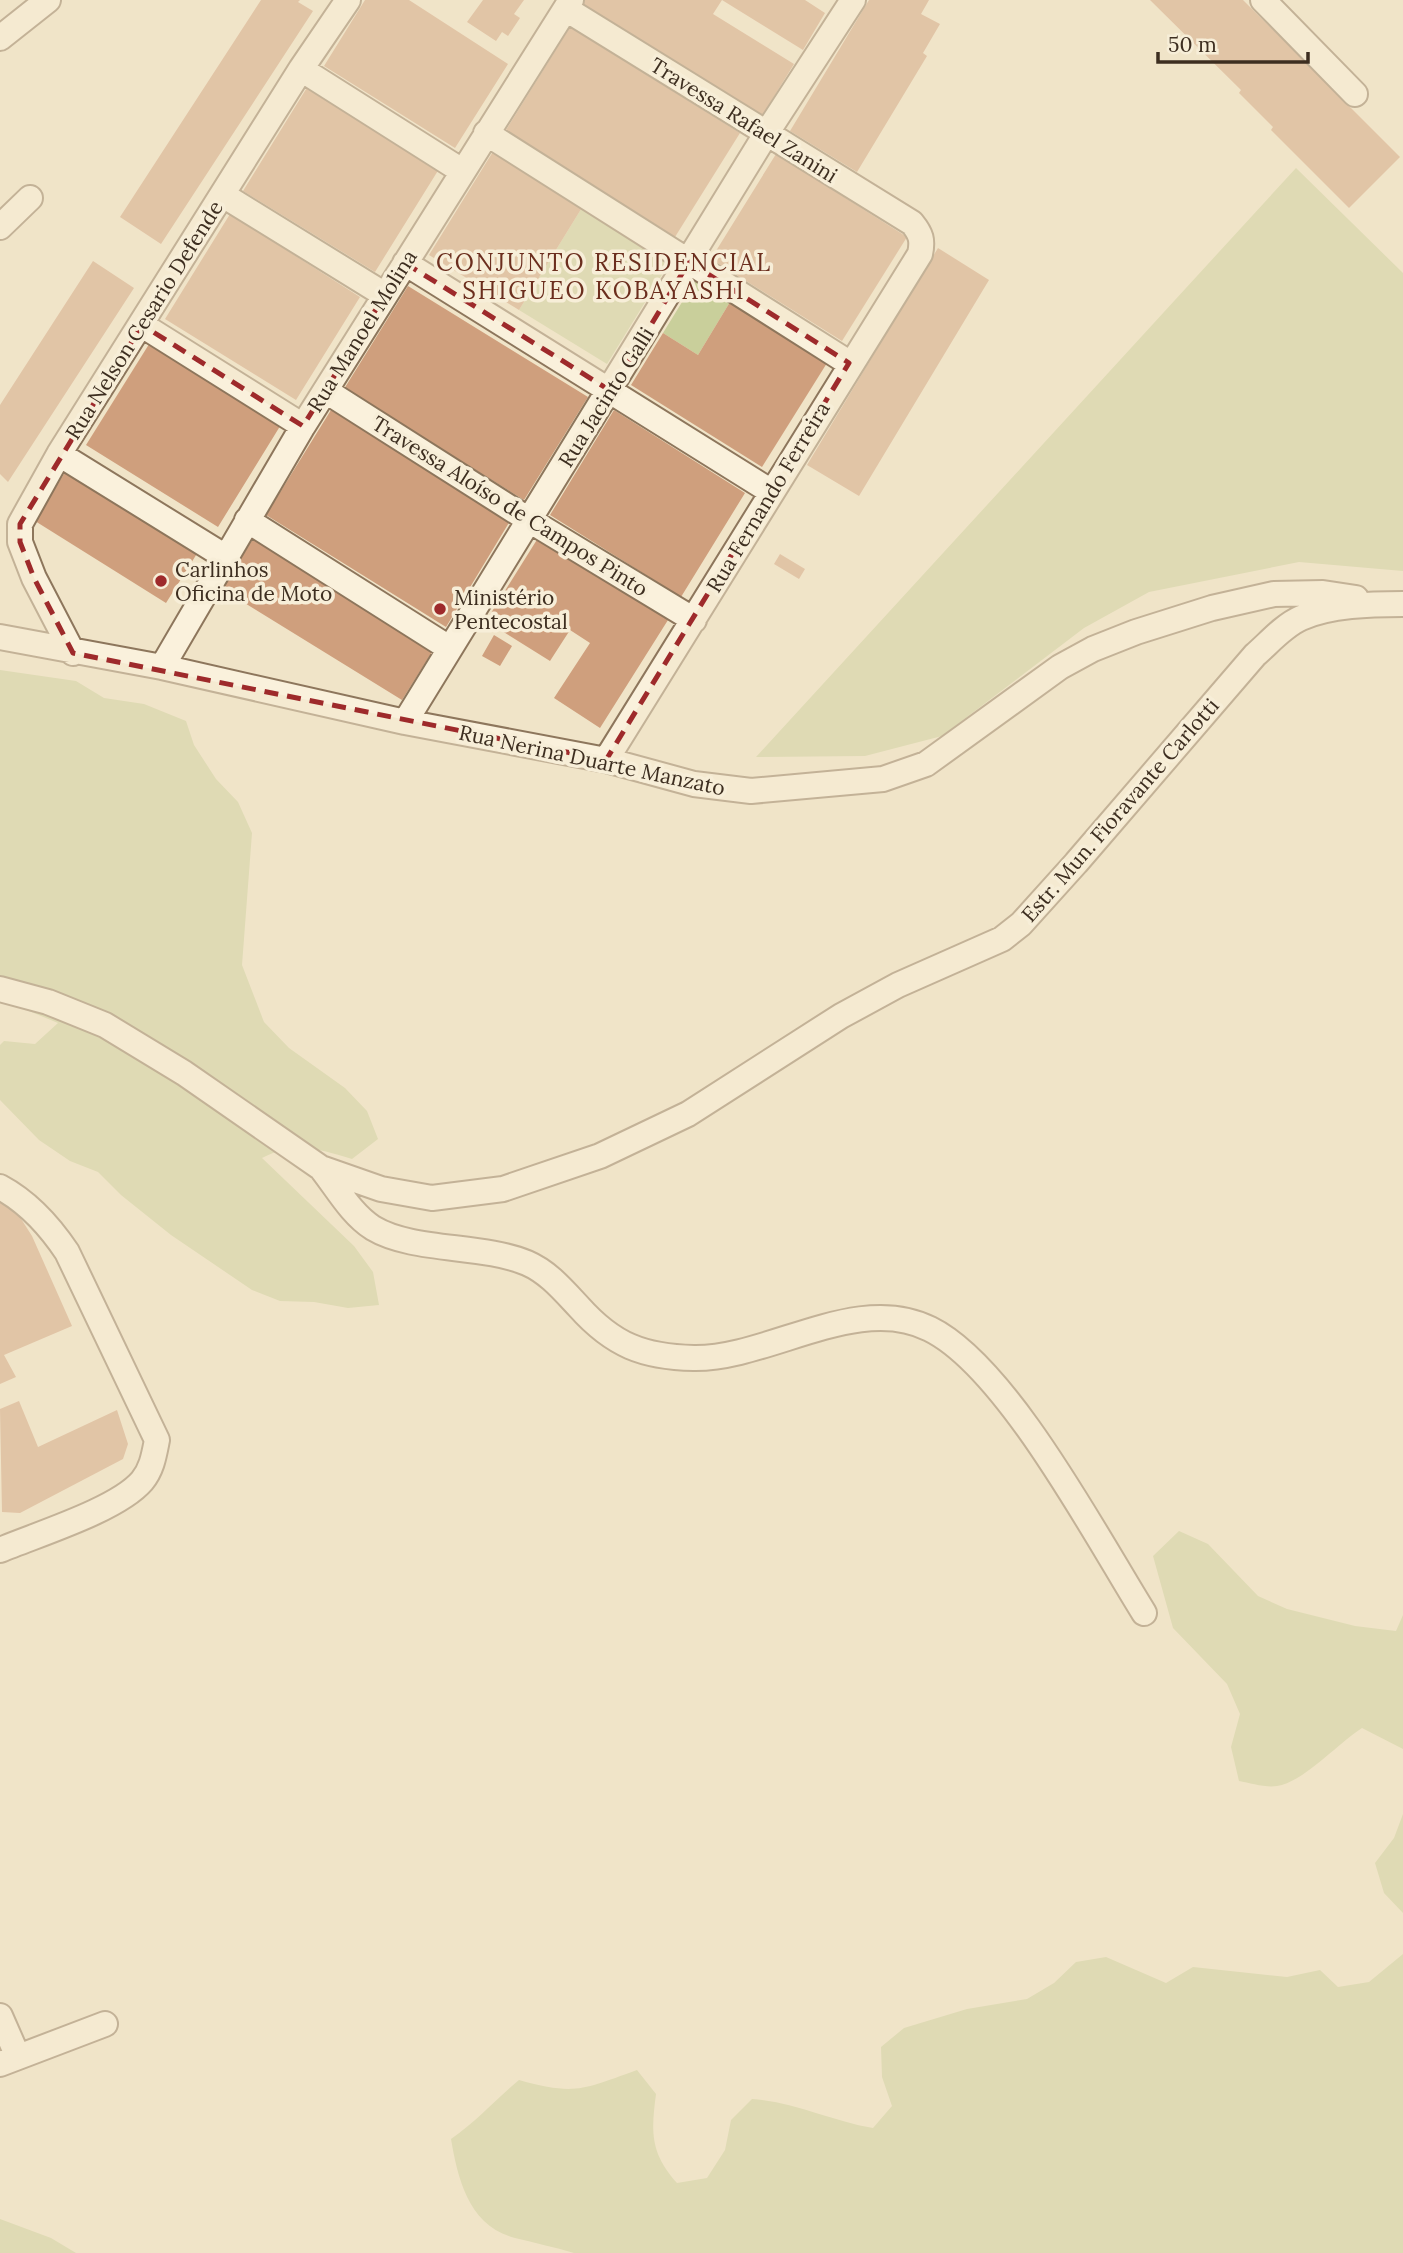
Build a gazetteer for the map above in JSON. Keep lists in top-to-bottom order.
{
  "streets": {
    "street": [
      "Travessa Rafael Zanini",
      "Rua Nelson Cesario Defende",
      "Rua Manoel Molina",
      "Rua Jacinto Galli",
      "Rua Fernando Ferreira",
      "Travessa Aloíso de Campos Pinto",
      "Rua Nerina Duarte Manzato",
      "Estr. Mun. Fioravante Carlotti"
    ]
  },
  "crossings": [
    ["Travessa Rafael Zanini", "Rua Manoel Molina"],
    ["Travessa Rafael Zanini", "Rua Jacinto Galli"],
    ["Travessa Rafael Zanini", "Rua Fernando Ferreira"],
    ["Rua Nelson Cesario Defende", "Rua Nerina Duarte Manzato"],
    ["Rua Manoel Molina", "Travessa Aloíso de Campos Pinto"],
    ["Rua Manoel Molina", "Rua Nerina Duarte Manzato"],
    ["Rua Jacinto Galli", "Travessa Aloíso de Campos Pinto"],
    ["Rua Jacinto Galli", "Rua Nerina Duarte Manzato"],
    ["Rua Fernando Ferreira", "Travessa Aloíso de Campos Pinto"],
    ["Rua Fernando Ferreira", "Rua Nerina Duarte Manzato"],
    ["Rua Nerina Duarte Manzato", "Estr. Mun. Fioravante Carlotti"]
  ],
  "districts": ["CONJUNTO RESIDENCIAL SHIGUEO KOBAYASHI"],
  "places": ["Carlinhos Oficina de Moto", "Ministério Pentecostal"],
  "scale_bar": "50 m"
}
